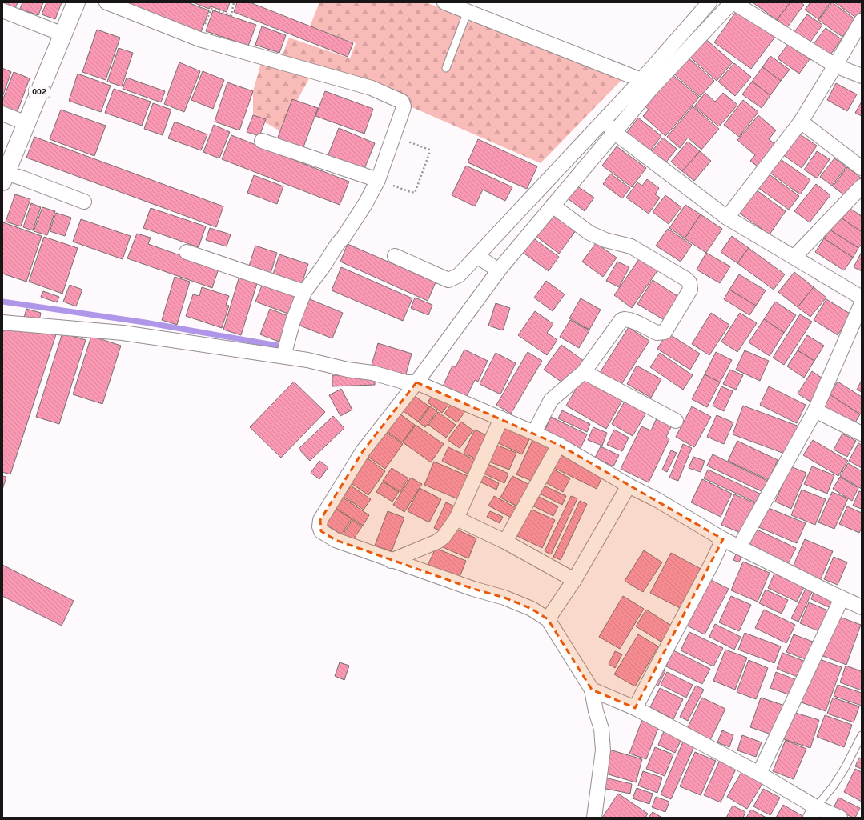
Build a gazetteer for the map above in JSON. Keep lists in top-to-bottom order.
{
  "streets": {
    "main road": ["002"]
  }
}
